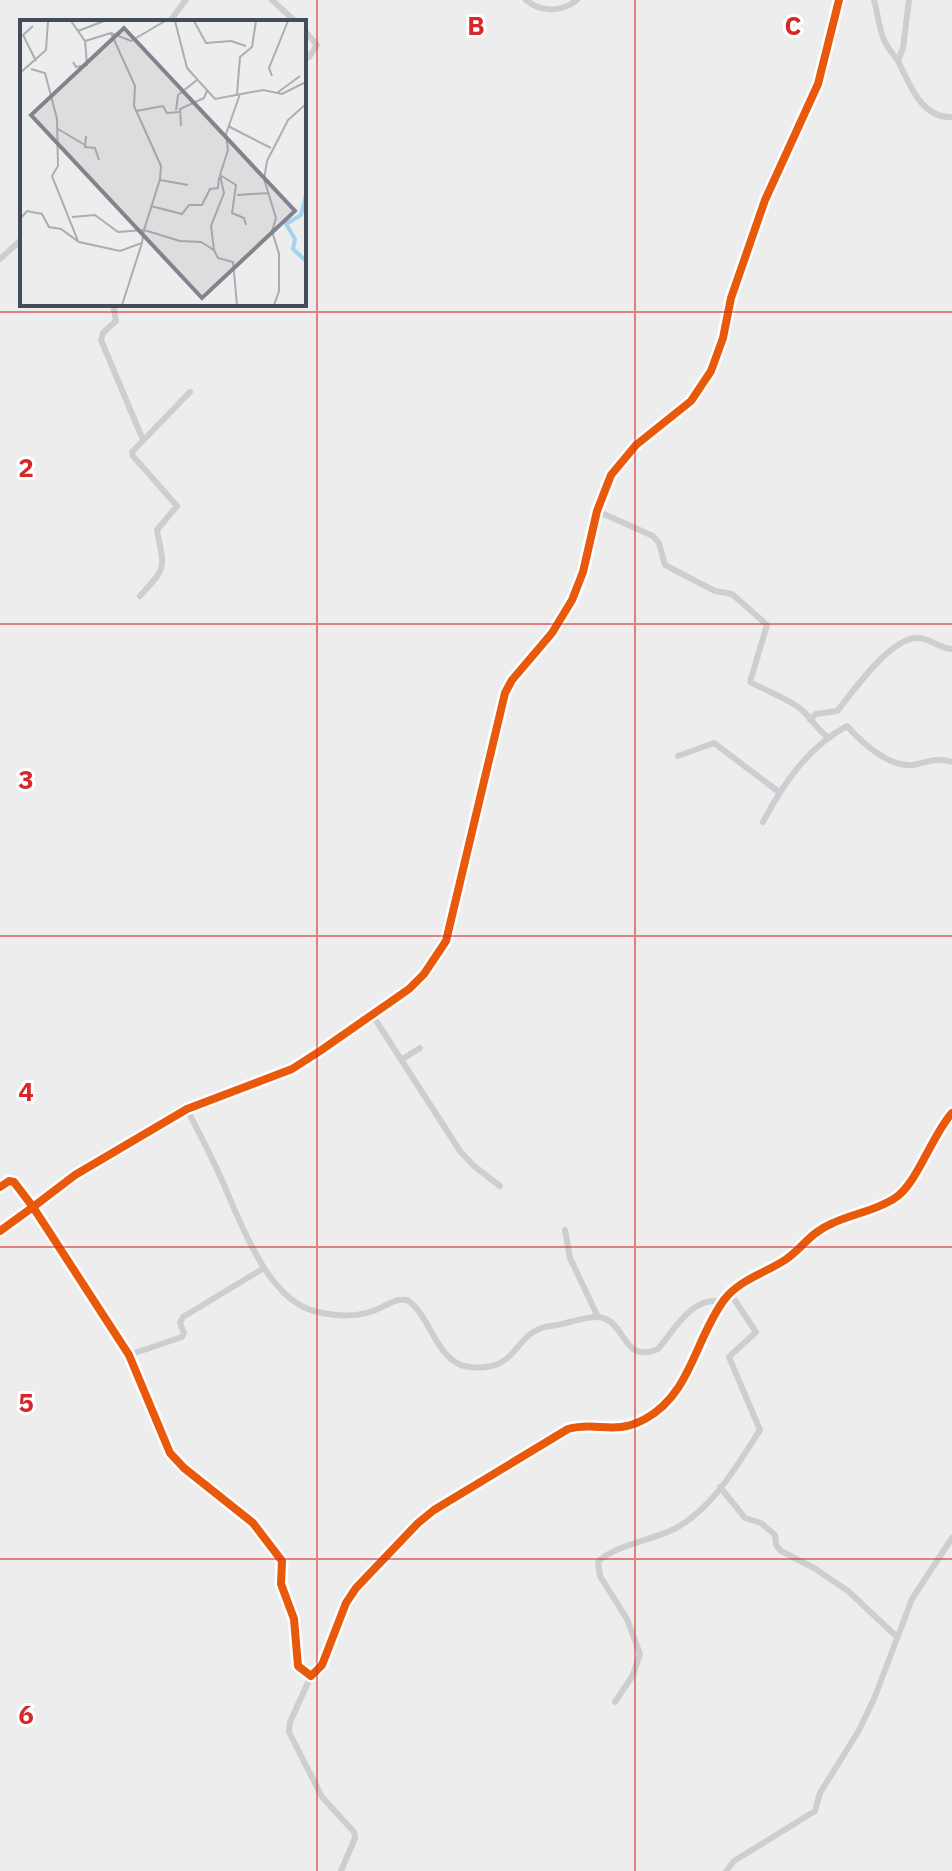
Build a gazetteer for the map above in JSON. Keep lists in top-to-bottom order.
{
  "grid": {
    "columns": ["B", "C"],
    "rows": [
      "2",
      "3",
      "4",
      "5",
      "6"
    ]
  }
}
